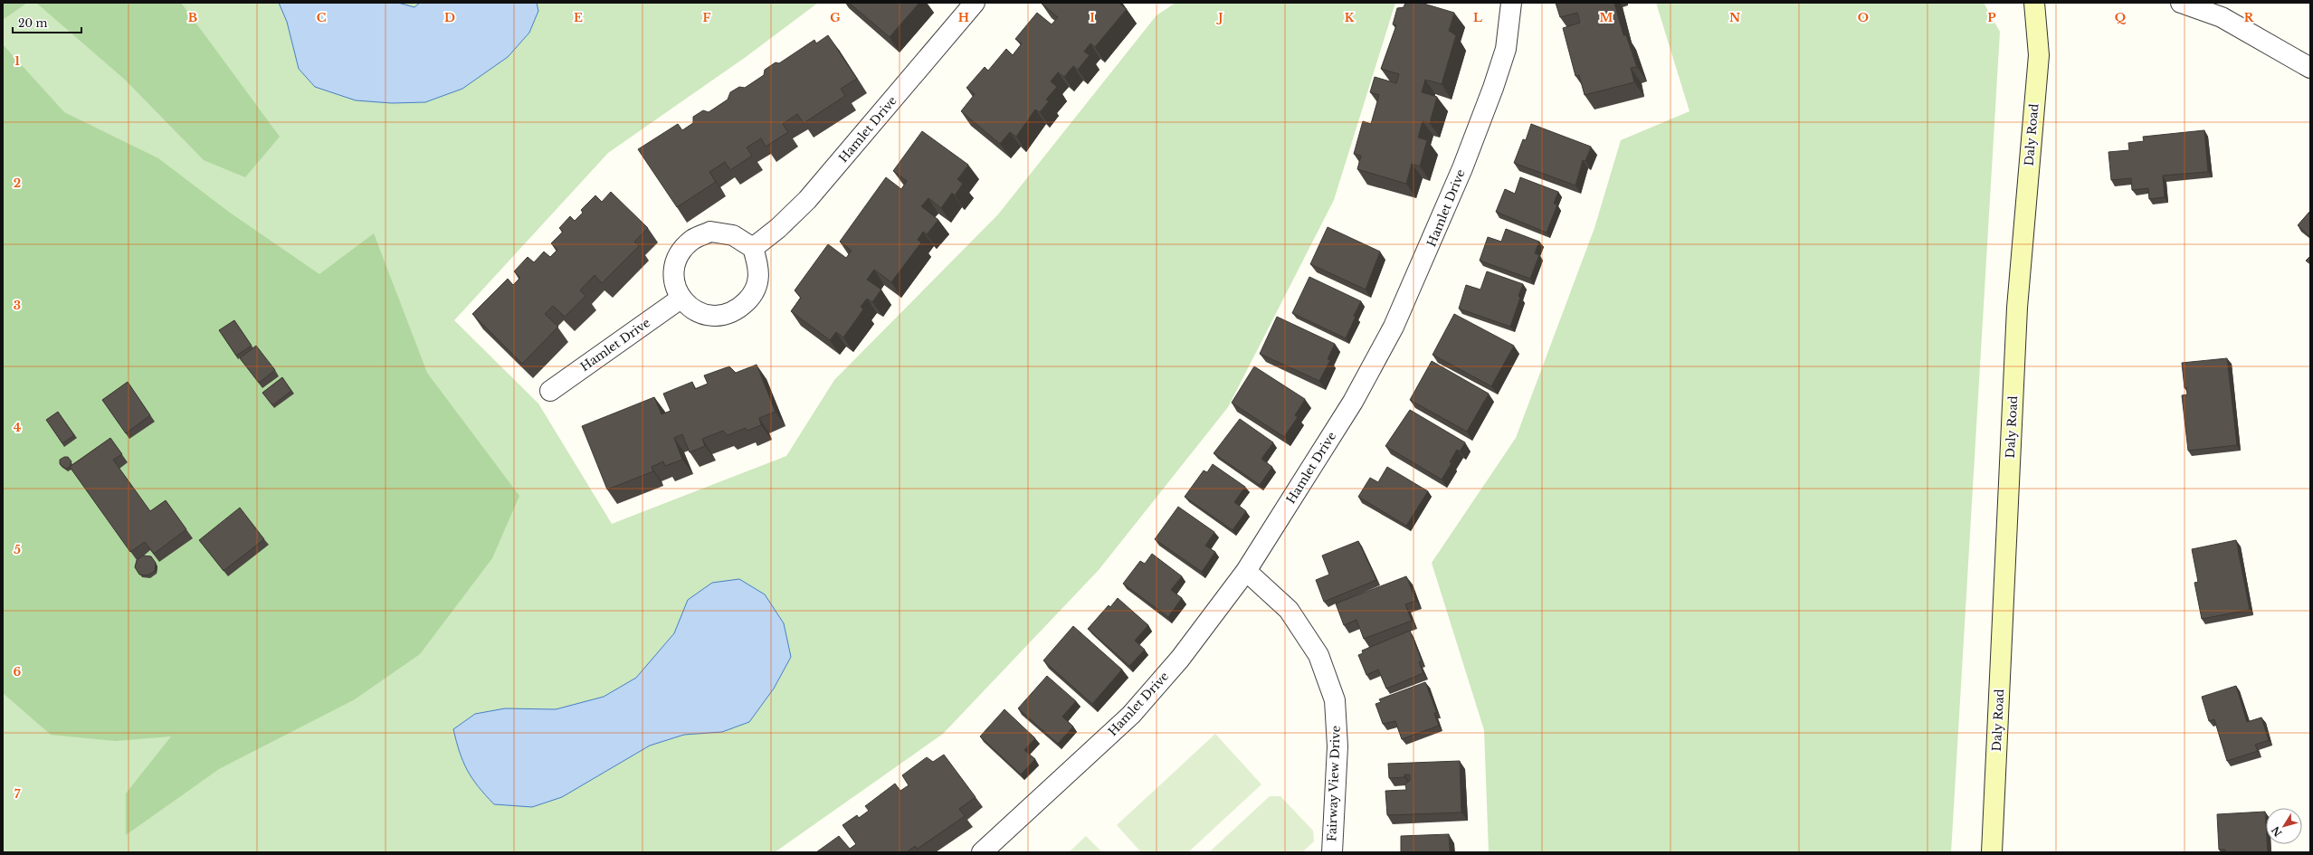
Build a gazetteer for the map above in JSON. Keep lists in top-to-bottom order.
{
  "streets": {
    "main road": ["Daly Road"],
    "street": ["Hamlet Drive", "Fairway View Drive"]
  },
  "crossings": [
    ["Hamlet Drive", "Fairway View Drive"]
  ],
  "scale_bar": "20 m",
  "north": "bottom left",
  "grid": {
    "columns": [
      "B",
      "C",
      "D",
      "E",
      "F",
      "G",
      "H",
      "I",
      "J",
      "K",
      "L",
      "M",
      "N",
      "O",
      "P",
      "Q",
      "R"
    ],
    "rows": [
      "1",
      "2",
      "3",
      "4",
      "5",
      "6",
      "7"
    ]
  }
}
